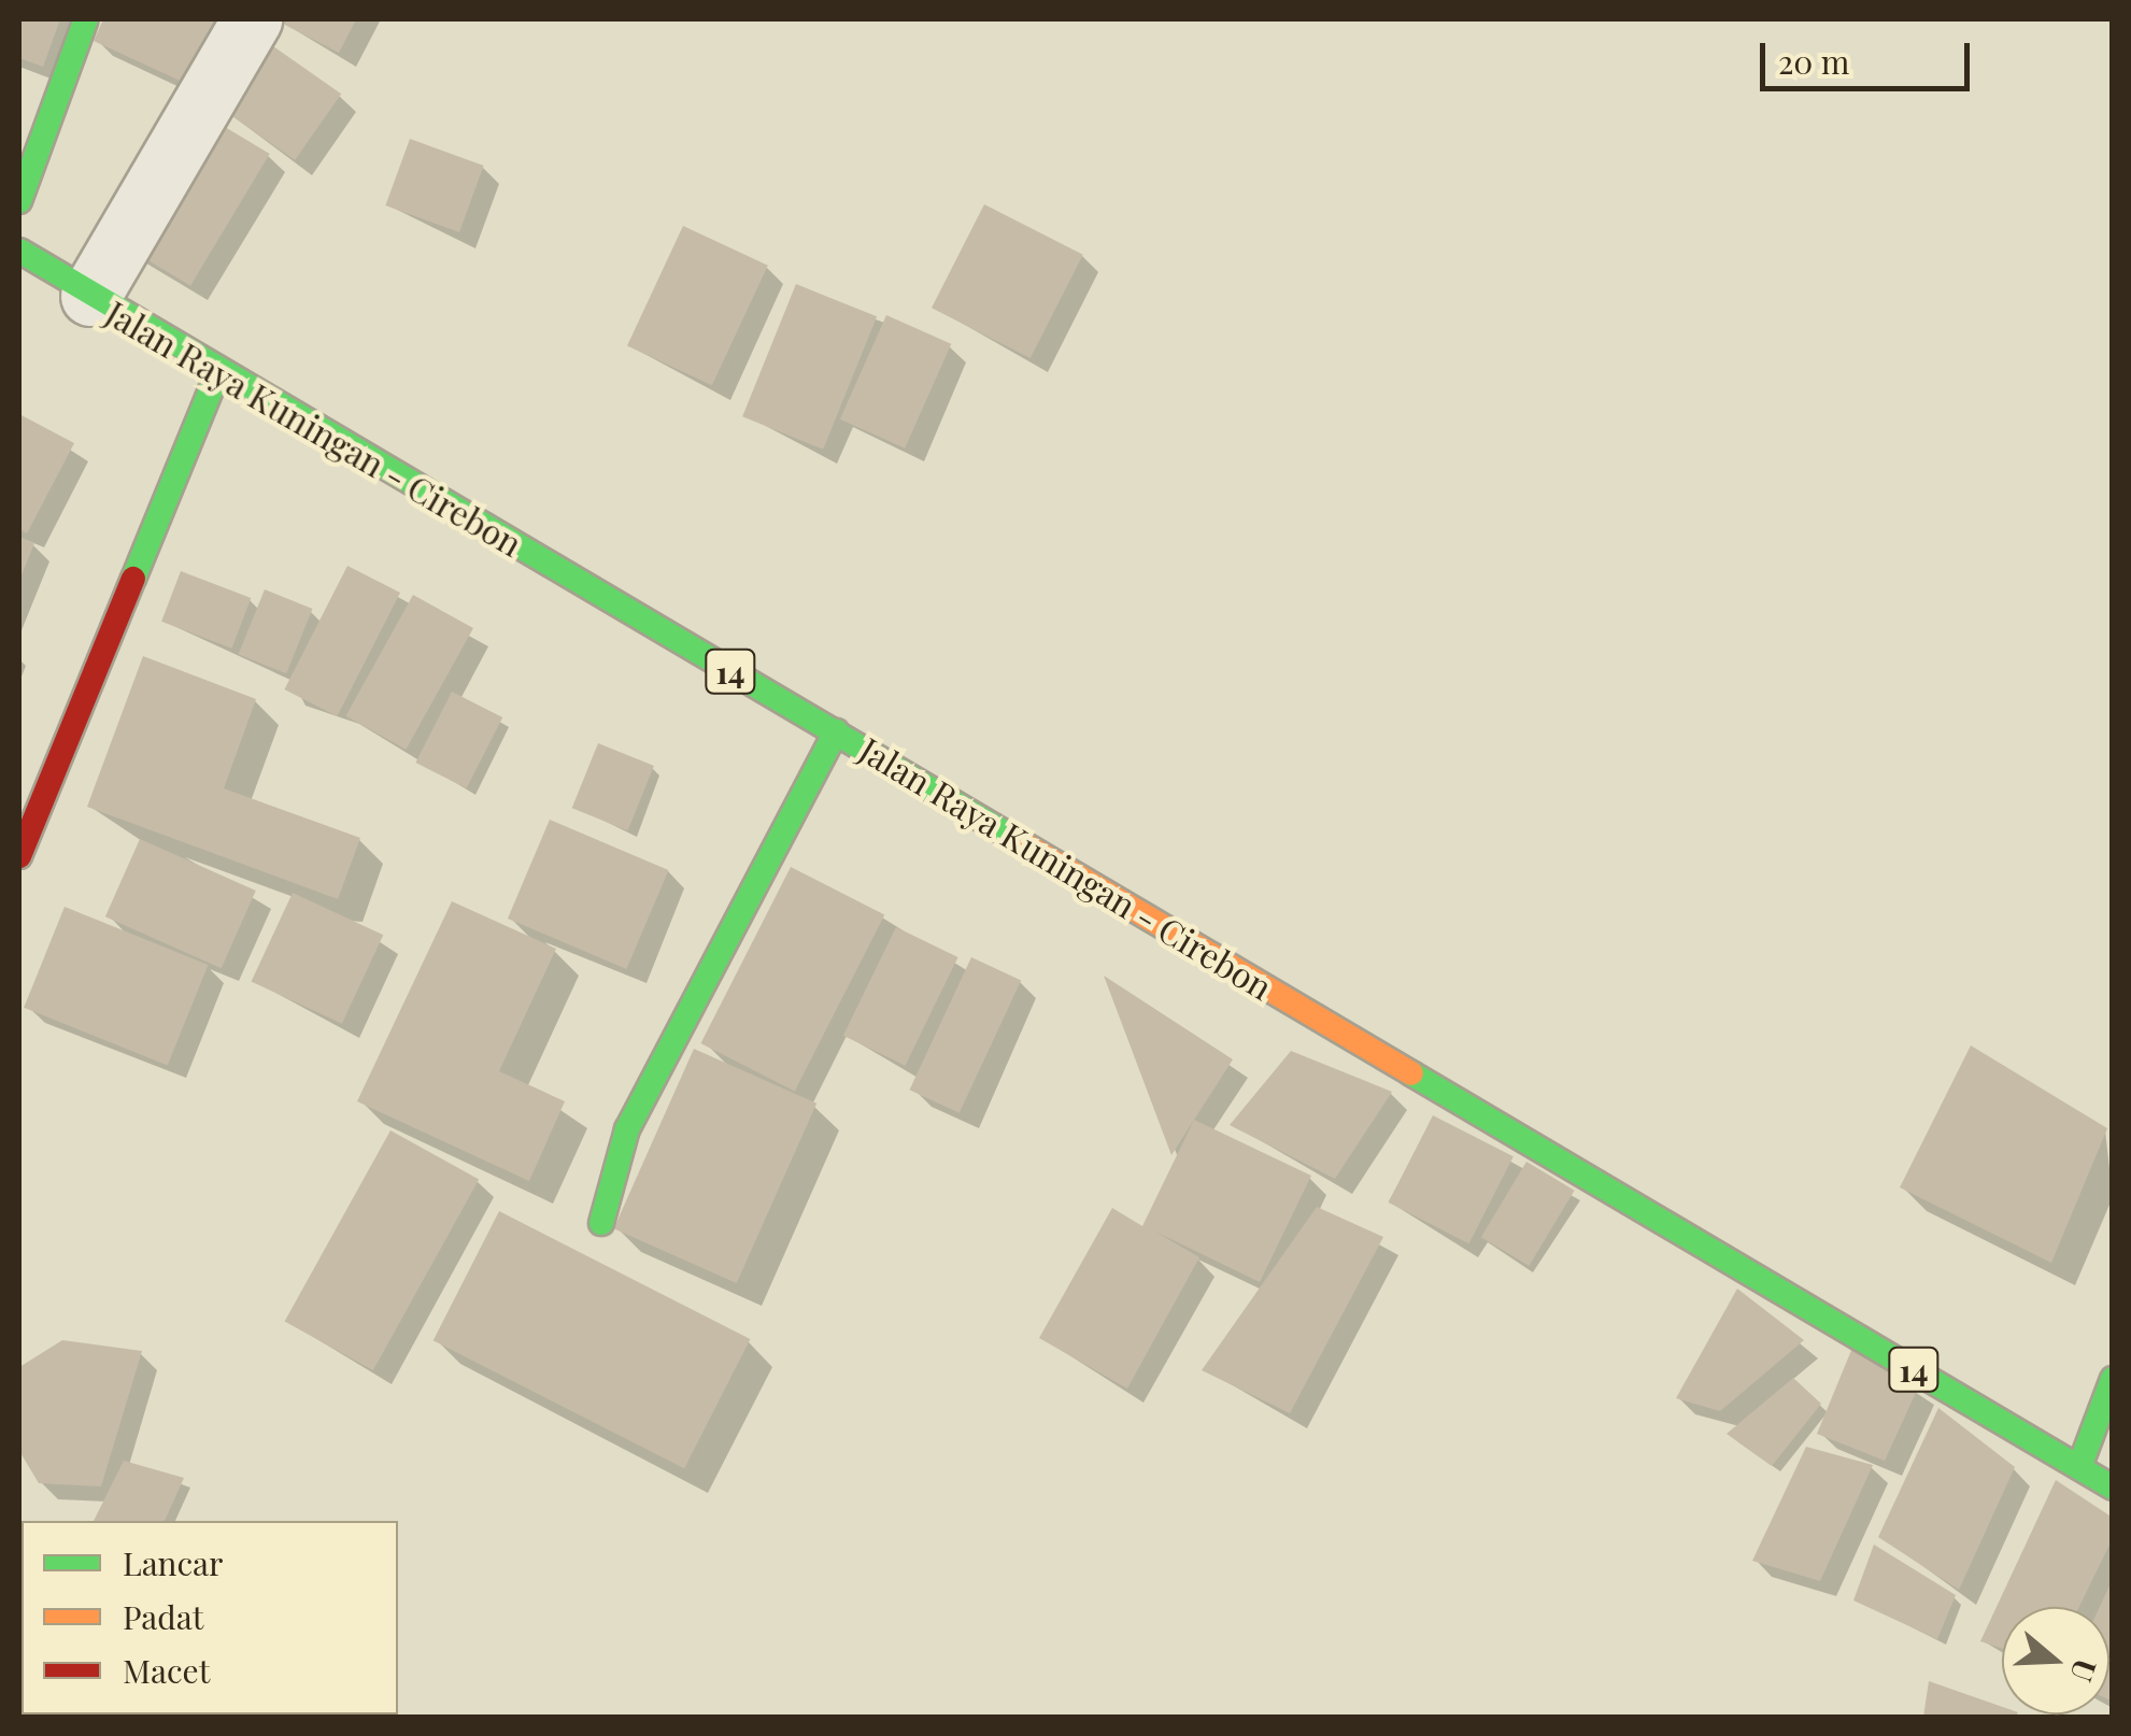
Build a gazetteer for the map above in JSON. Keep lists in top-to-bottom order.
{
  "streets": {
    "main road": ["Jalan Raya Kuningan - Cirebon", "14"]
  },
  "legend": ["Lancar", "Padat", "Macet"],
  "scale_bar": "20 m",
  "north": "right"
}
